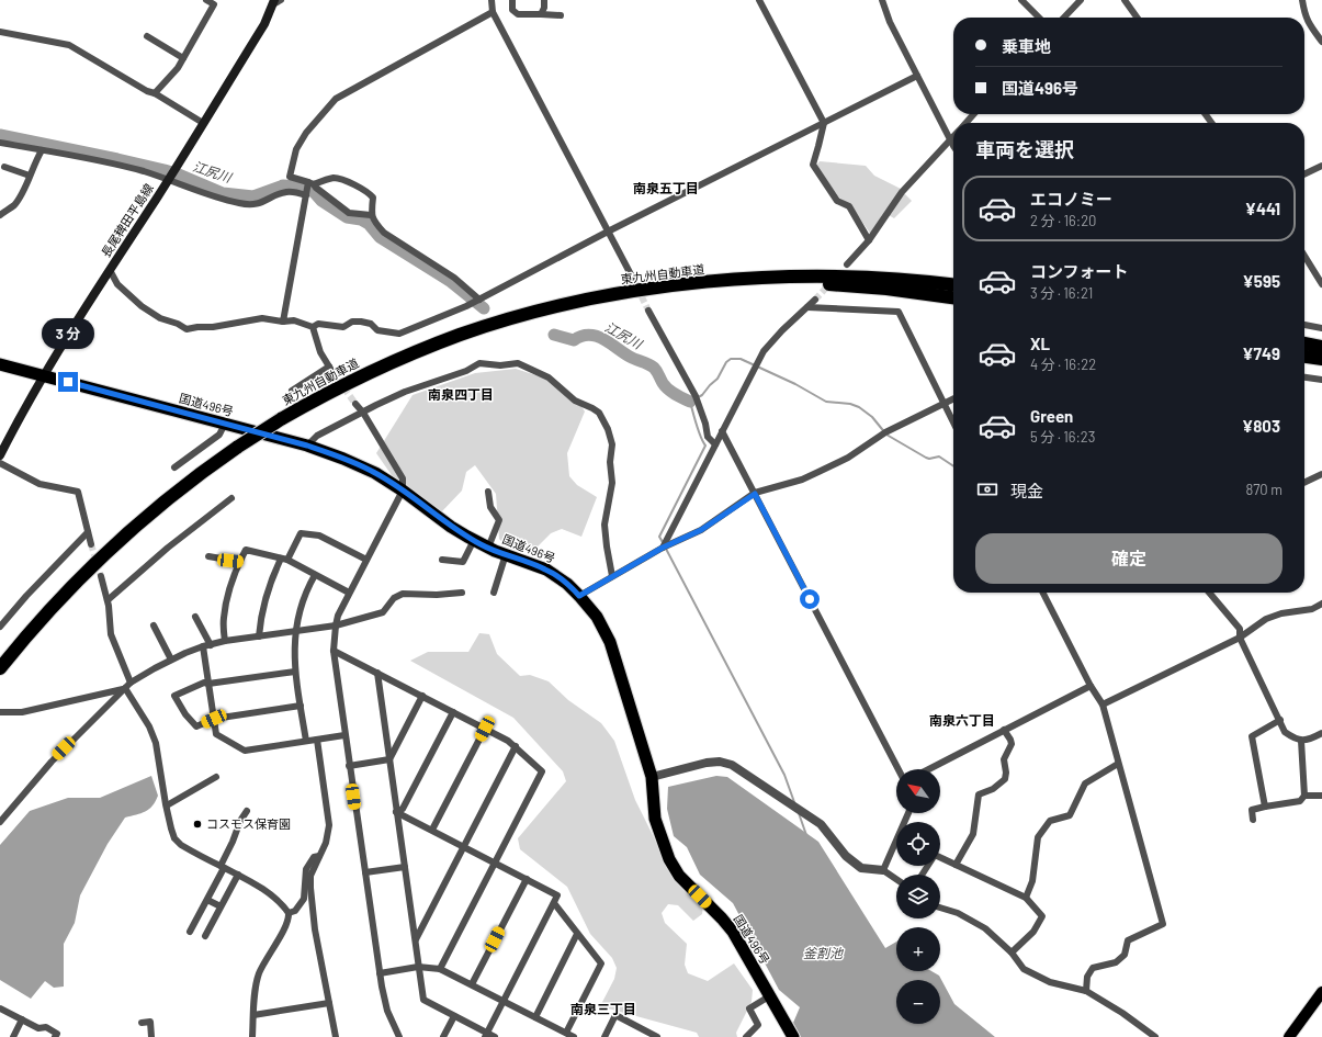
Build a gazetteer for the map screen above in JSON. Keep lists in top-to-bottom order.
{
  "streets": {
    "highway": ["東九州自動車道", "国道496号"],
    "main road": ["長尾稗田平島線"]
  },
  "crossings": [
    ["長尾稗田平島線", "国道496号"]
  ],
  "districts": [
    "南泉五丁目",
    "南泉四丁目",
    "南泉六丁目",
    "南泉三丁目"
  ],
  "water": ["江尻川", "釜割池"],
  "places": ["コスモス保育園"],
  "north": "top left",
  "page": {
    "banner": ["乗車地", "国道496号"],
    "heading": "車両を選択",
    "list": [
      {
        "name": "エコノミー",
        "note": "2 分 · 16:20",
        "value": "¥441"
      },
      {
        "name": "コンフォート",
        "note": "3 分 · 16:21",
        "value": "¥595"
      },
      {
        "name": "XL",
        "note": "4 分 · 16:22",
        "value": "¥749"
      },
      {
        "name": "Green",
        "note": "5 分 · 16:23",
        "value": "¥803"
      }
    ],
    "bubble": "3 分",
    "pay": ["現金", "870 m"],
    "buttons": "確定",
    "map_buttons": ["+", "−"]
  }
}
